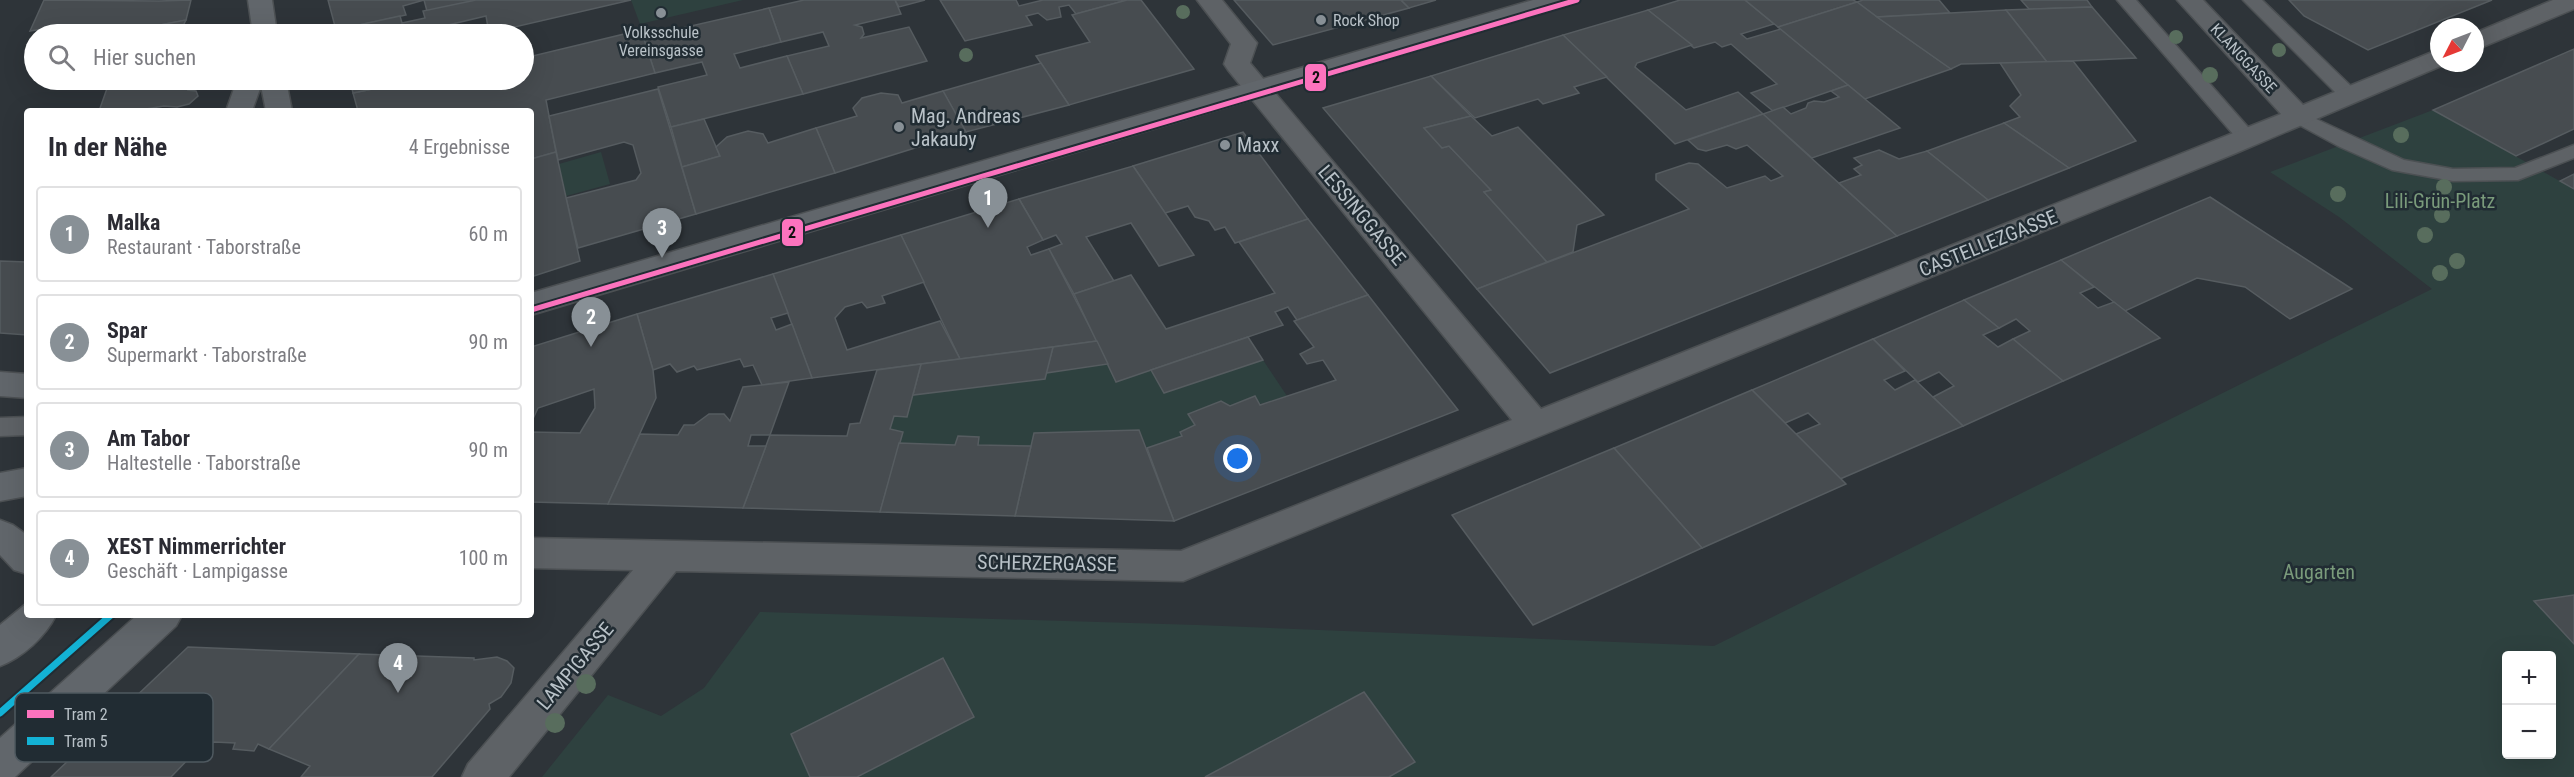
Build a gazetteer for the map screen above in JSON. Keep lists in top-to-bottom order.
{
  "streets": {
    "street": [
      "KLANGGASSE",
      "LESSINGGASSE",
      "CASTELLEZGASSE",
      "SCHERZERGASSE",
      "LAMPIGASSE"
    ]
  },
  "crossings": [
    ["KLANGGASSE", "CASTELLEZGASSE"],
    ["LESSINGGASSE", "CASTELLEZGASSE"],
    ["LESSINGGASSE", "SCHERZERGASSE"],
    ["CASTELLEZGASSE", "SCHERZERGASSE"],
    ["SCHERZERGASSE", "LAMPIGASSE"]
  ],
  "parks": ["Lili-Grün-Platz", "Augarten"],
  "places": [
    "Volksschule Vereinsgasse",
    "Rock Shop",
    "Mag. Andreas Jakauby",
    "Maxx"
  ],
  "lines": ["tram line 2", "tram line 5"],
  "legend": ["Tram 2", "Tram 5"],
  "north": "bottom left",
  "page": {
    "search": "Hier suchen",
    "heading": ["In der Nähe", "4 Ergebnisse"],
    "pins": [
      "1",
      "3",
      "2",
      "4"
    ],
    "list": [
      {
        "mark": "1",
        "name": "Malka",
        "note": "Restaurant · Taborstraße",
        "value": "60 m"
      },
      {
        "mark": "2",
        "name": "Spar",
        "note": "Supermarkt · Taborstraße",
        "value": "90 m"
      },
      {
        "mark": "3",
        "name": "Am Tabor",
        "note": "Haltestelle · Taborstraße",
        "value": "90 m"
      },
      {
        "mark": "4",
        "name": "XEST Nimmerrichter",
        "note": "Geschäft · Lampigasse",
        "value": "100 m"
      }
    ],
    "map_buttons": ["+", "−"]
  }
}
